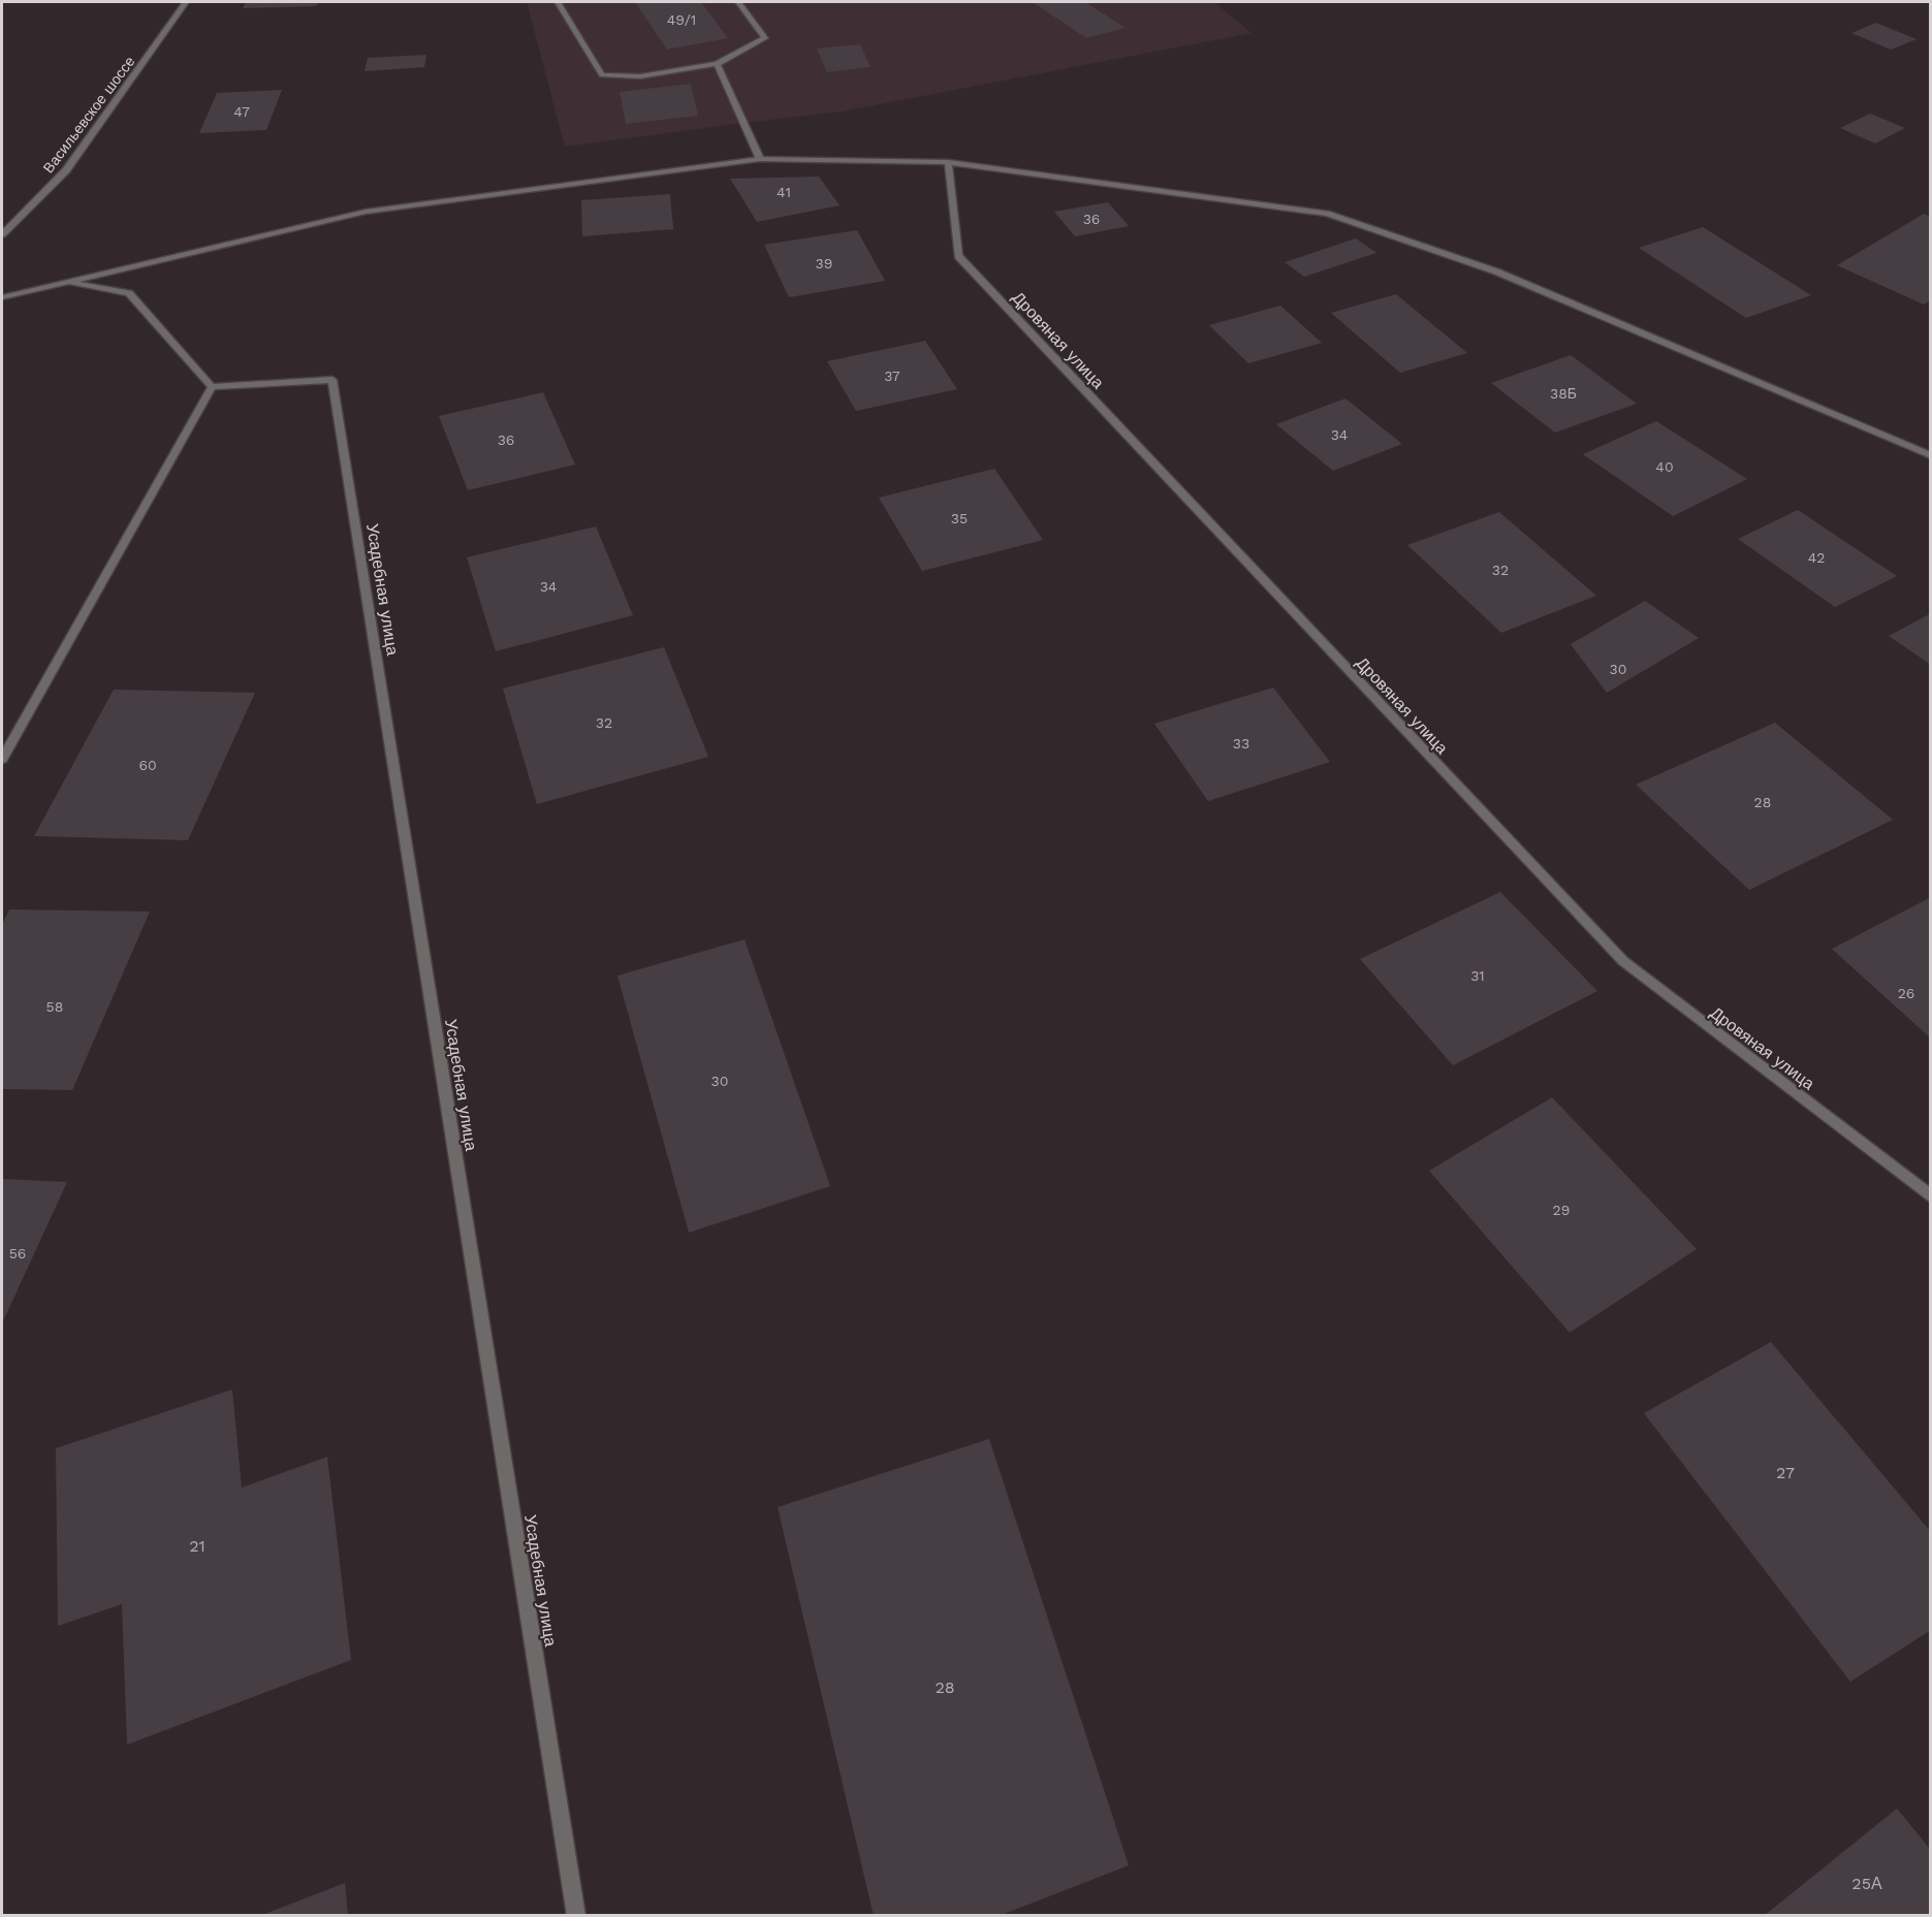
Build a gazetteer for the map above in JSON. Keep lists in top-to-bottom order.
{
  "streets": {
    "street": ["Васильевское шоссе", "Дровяная улица", "Усадебная улица"]
  },
  "house_numbers": [
    "49/1",
    "47",
    "41",
    "36",
    "39",
    "37",
    "38Б",
    "34",
    "36",
    "40",
    "35",
    "42",
    "32",
    "34",
    "30",
    "32",
    "33",
    "60",
    "28",
    "31",
    "26",
    "58",
    "30",
    "29",
    "56",
    "27",
    "21",
    "28",
    "25А"
  ]
}
